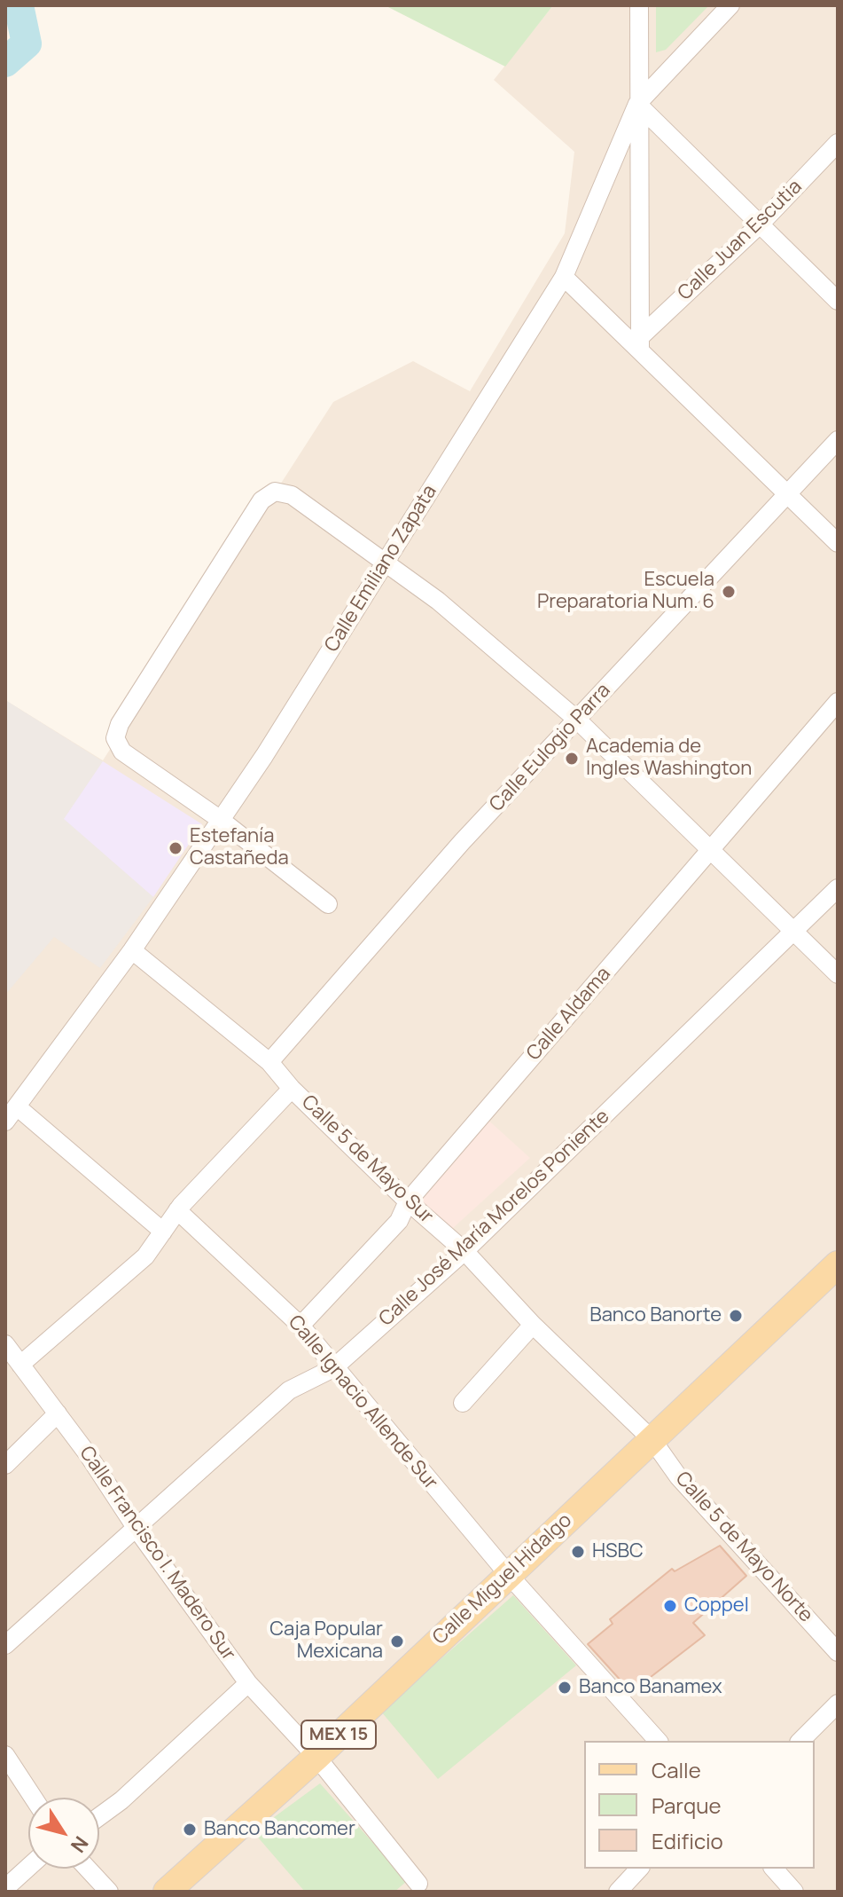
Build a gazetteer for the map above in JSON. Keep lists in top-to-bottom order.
{
  "streets": {
    "main road": ["Calle Miguel Hidalgo", "MEX 15"],
    "street": [
      "Calle Juan Escutia",
      "Calle Emiliano Zapata",
      "Calle Eulogio Parra",
      "Calle Aldama",
      "Calle 5 de Mayo Sur",
      "Calle José María Morelos Poniente",
      "Calle Ignacio Allende Sur",
      "Calle 5 de Mayo Norte",
      "Calle Francisco I. Madero Sur"
    ]
  },
  "crossings": [
    ["Calle Emiliano Zapata", "Calle 5 de Mayo Sur"],
    ["Calle Eulogio Parra", "Calle 5 de Mayo Sur"],
    ["Calle Aldama", "Calle 5 de Mayo Sur"],
    ["Calle Aldama", "Calle Ignacio Allende Sur"],
    ["Calle 5 de Mayo Sur", "Calle José María Morelos Poniente"],
    ["Calle 5 de Mayo Sur", "Calle 5 de Mayo Norte"],
    ["Calle 5 de Mayo Sur", "Calle Miguel Hidalgo"],
    ["Calle José María Morelos Poniente", "Calle Ignacio Allende Sur"],
    ["Calle José María Morelos Poniente", "Calle Francisco I. Madero Sur"],
    ["Calle Ignacio Allende Sur", "Calle Miguel Hidalgo"],
    ["Calle 5 de Mayo Norte", "Calle Miguel Hidalgo"],
    ["Calle Francisco I. Madero Sur", "Calle Miguel Hidalgo"]
  ],
  "places": [
    "Escuela Preparatoria Num. 6",
    "Academia de Ingles Washington",
    "Estefanía Castañeda",
    "Banco Banorte",
    "HSBC",
    "Coppel",
    "Caja Popular Mexicana",
    "Banco Banamex",
    "Banco Bancomer"
  ],
  "legend": ["Calle", "Parque", "Edificio"],
  "north": "bottom right"
}
